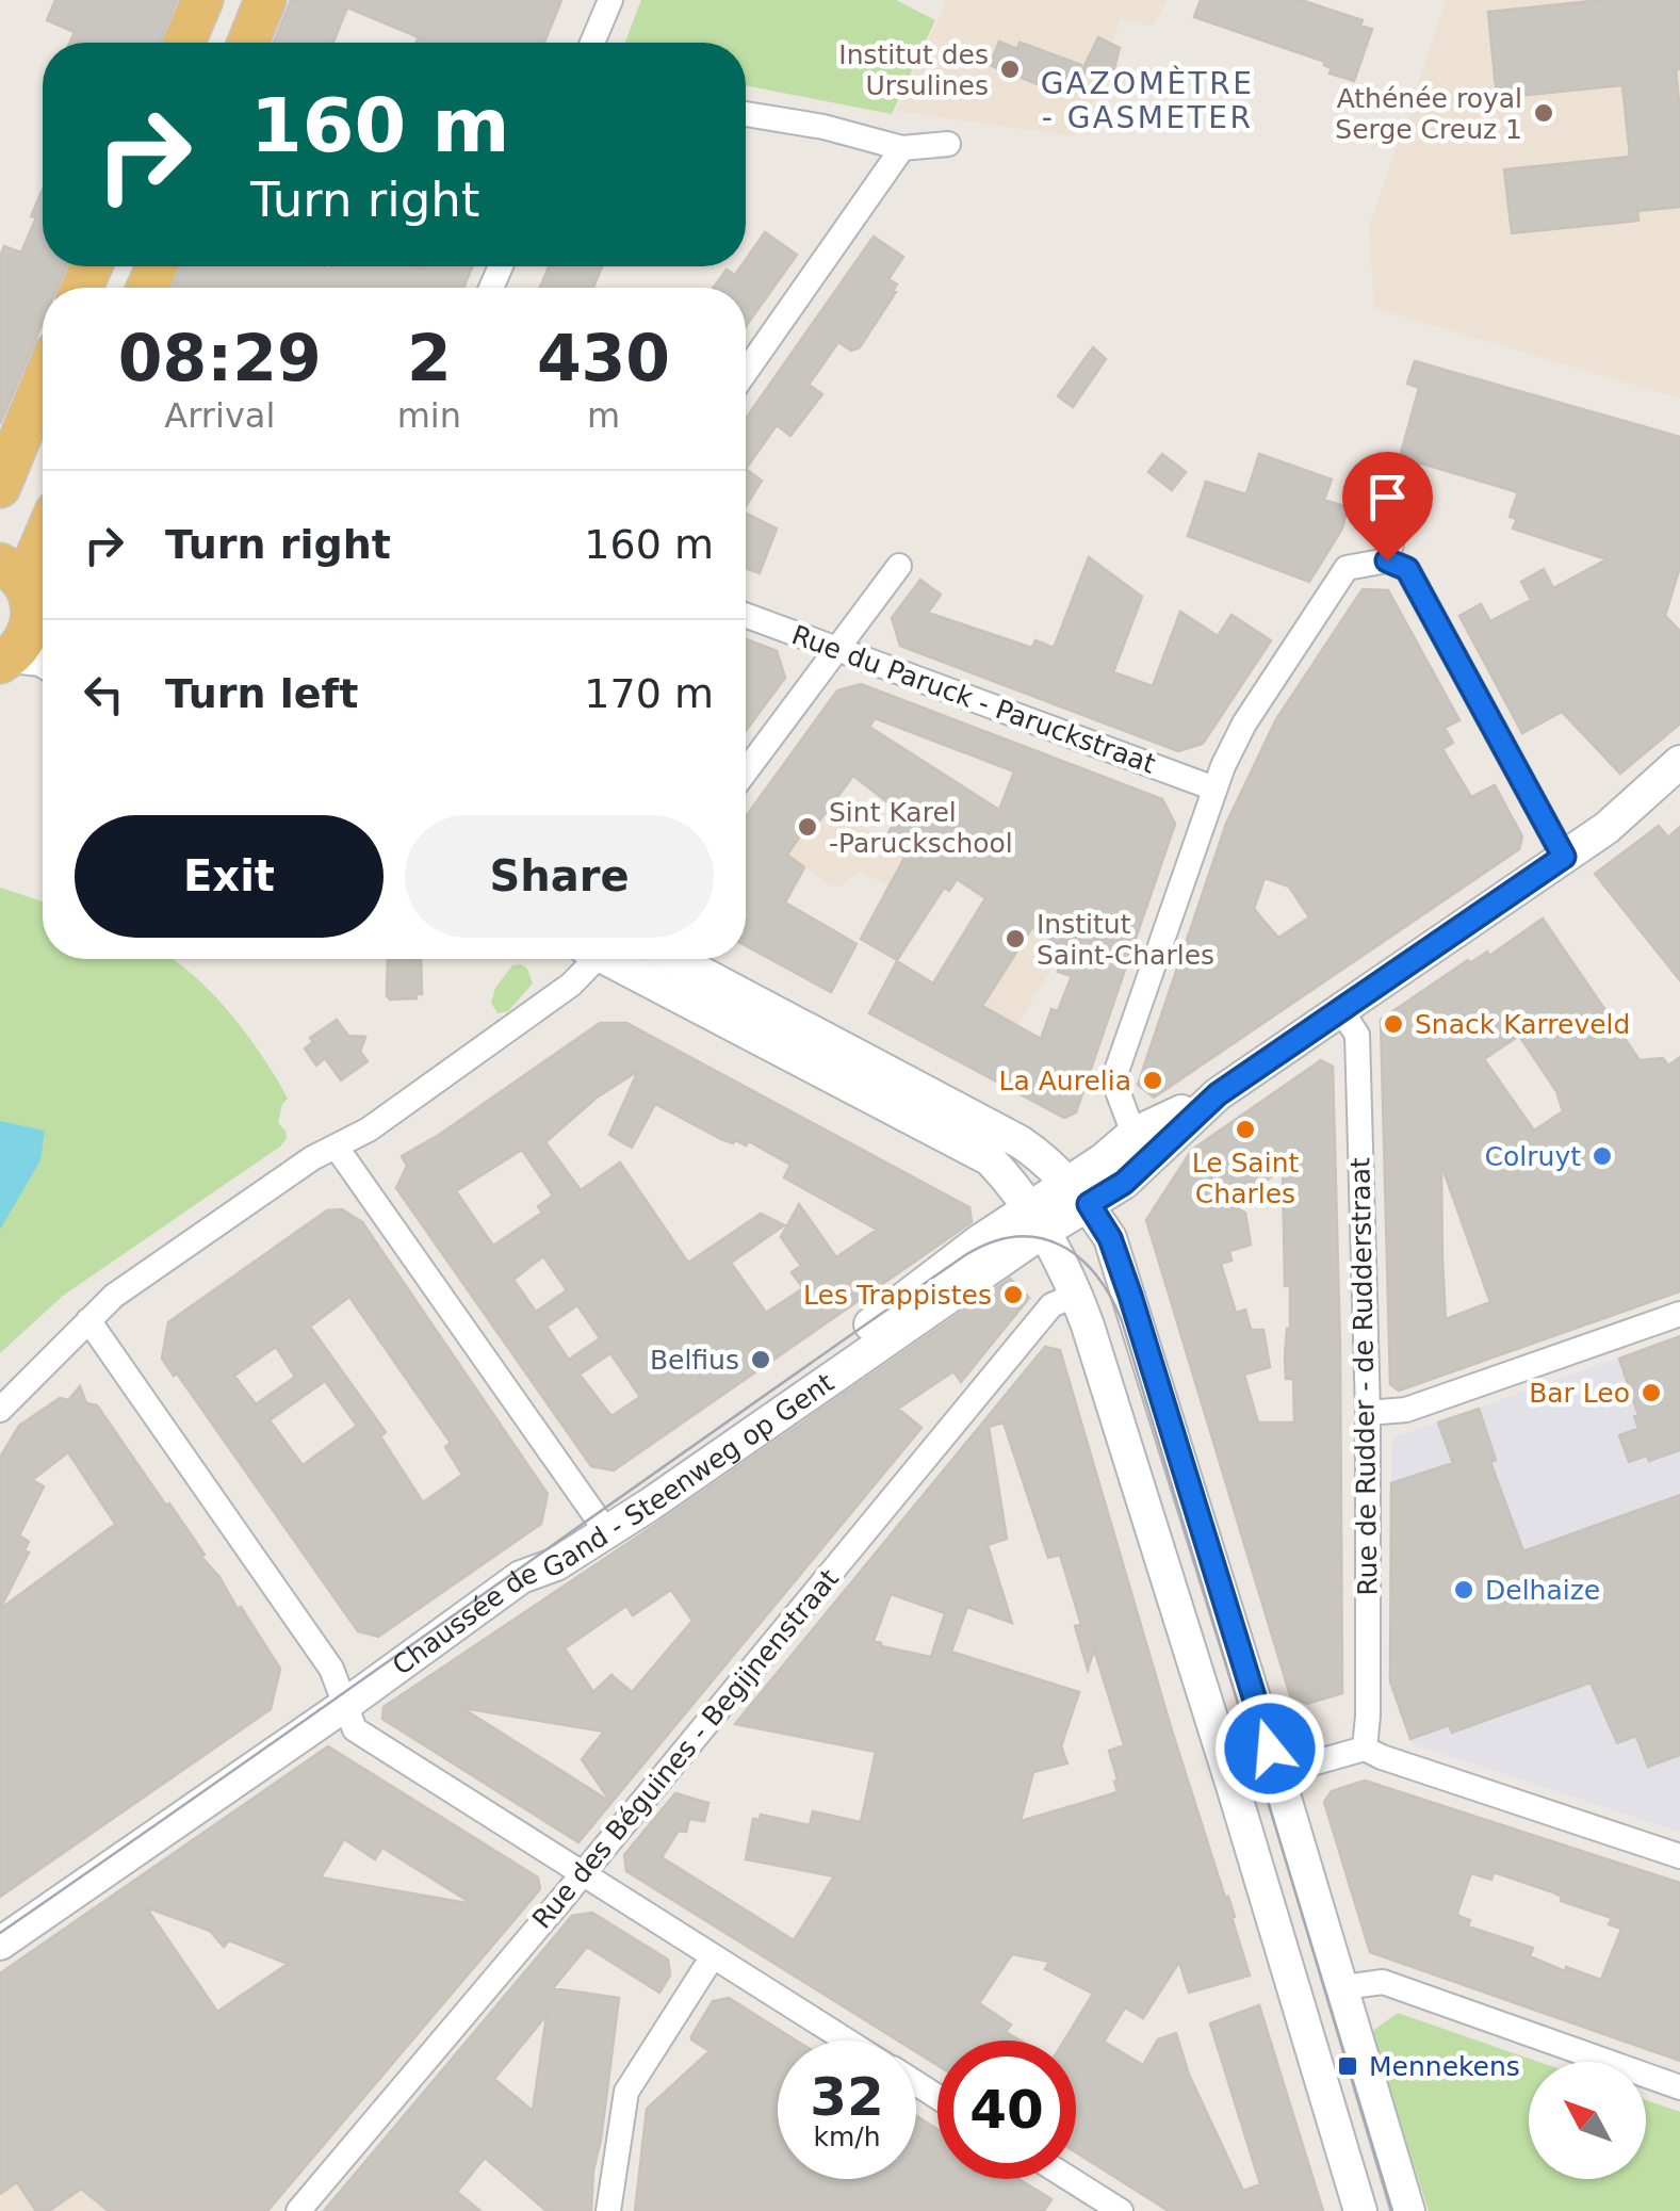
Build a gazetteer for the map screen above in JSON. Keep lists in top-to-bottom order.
{
  "streets": {
    "street": [
      "Rue du Paruck - Paruckstraat",
      "Rue de Rudder - de Rudderstraat",
      "Chaussée de Gand - Steenweg op Gent",
      "Rue des Béguines - Begijnenstraat"
    ]
  },
  "crossings": [
    ["Rue de Rudder - de Rudderstraat", "Chaussée de Gand - Steenweg op Gent"]
  ],
  "districts": ["GAZOMÈTRE - GASMETER"],
  "places": {
    "other": [
      "Institut des Ursulines",
      "Athénée royal Serge Creuz 1",
      "Sint Karel -Paruckschool",
      "Institut Saint-Charles",
      "Snack Karreveld",
      "La Aurelia",
      "Le Saint Charles",
      "Colruyt",
      "Les Trappistes",
      "Belfius",
      "Bar Leo",
      "Delhaize"
    ],
    "transit": ["Mennekens"]
  },
  "north": "top left",
  "page": {
    "turn": ["160 m", "Turn right"],
    "eta": [
      "08:29",
      "Arrival",
      "2",
      "min",
      "430",
      "m"
    ],
    "list": [
      {
        "name": "Turn right",
        "value": "160 m"
      },
      {
        "name": "Turn left",
        "value": "170 m"
      }
    ],
    "buttons": ["Exit", "Share"],
    "speed": "32 km/h",
    "limit": "40"
  }
}
